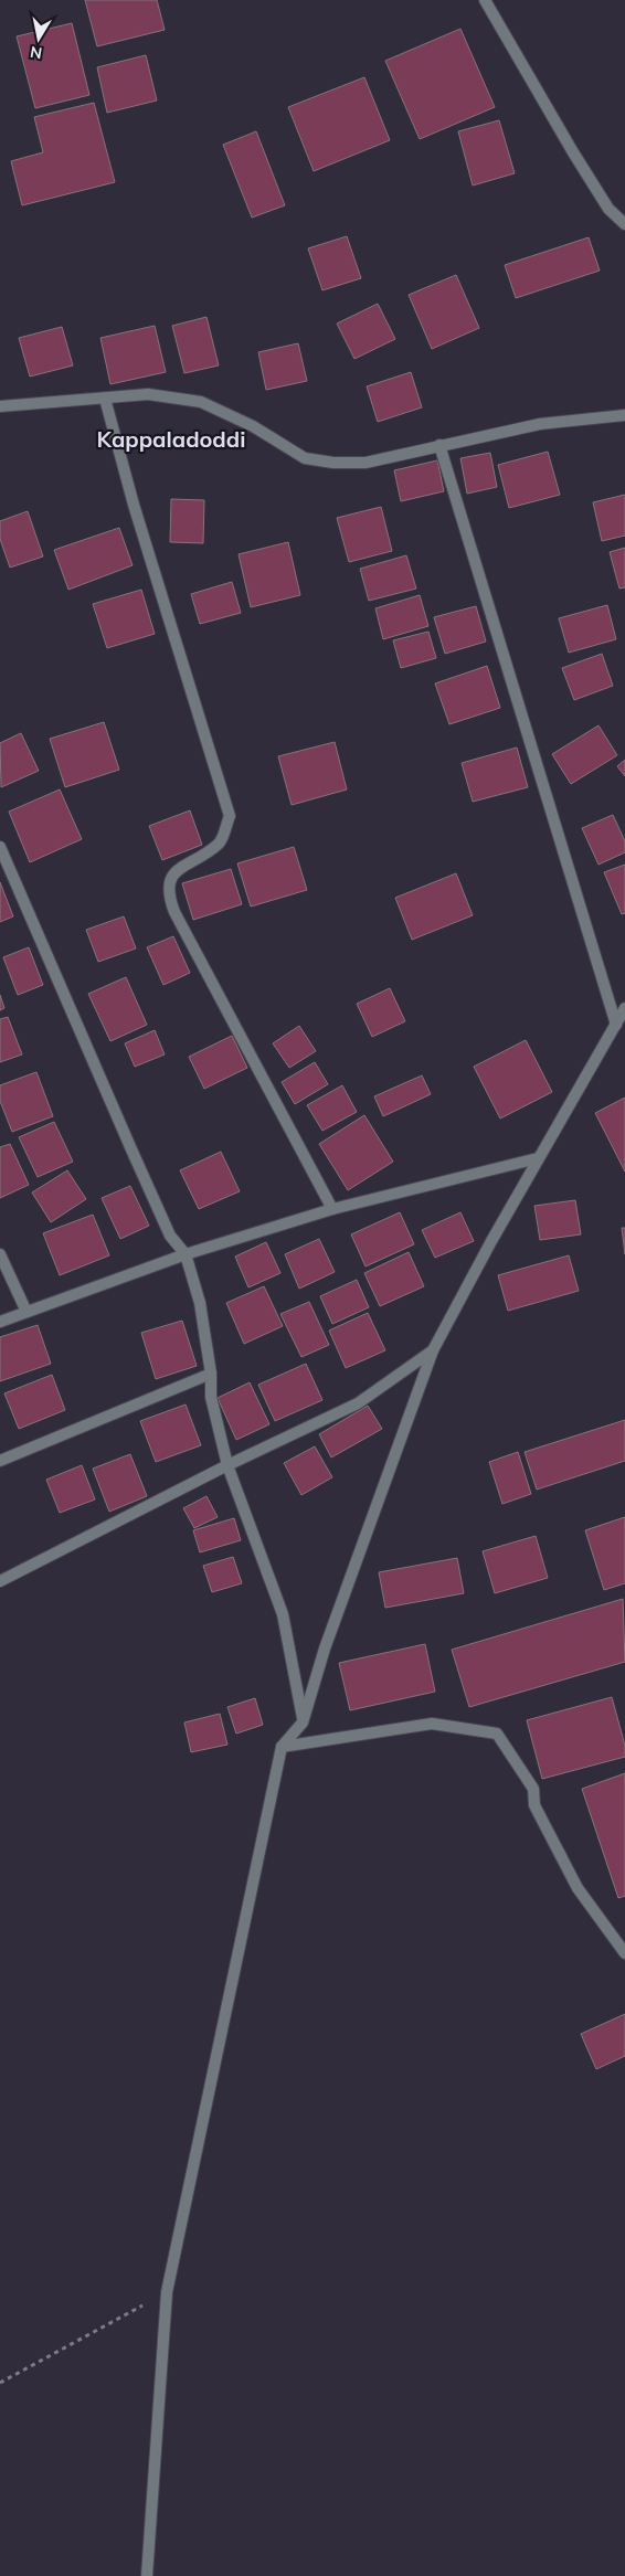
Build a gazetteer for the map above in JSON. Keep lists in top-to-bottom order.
{
  "districts": ["Kappaladoddi"],
  "north": "bottom"
}
